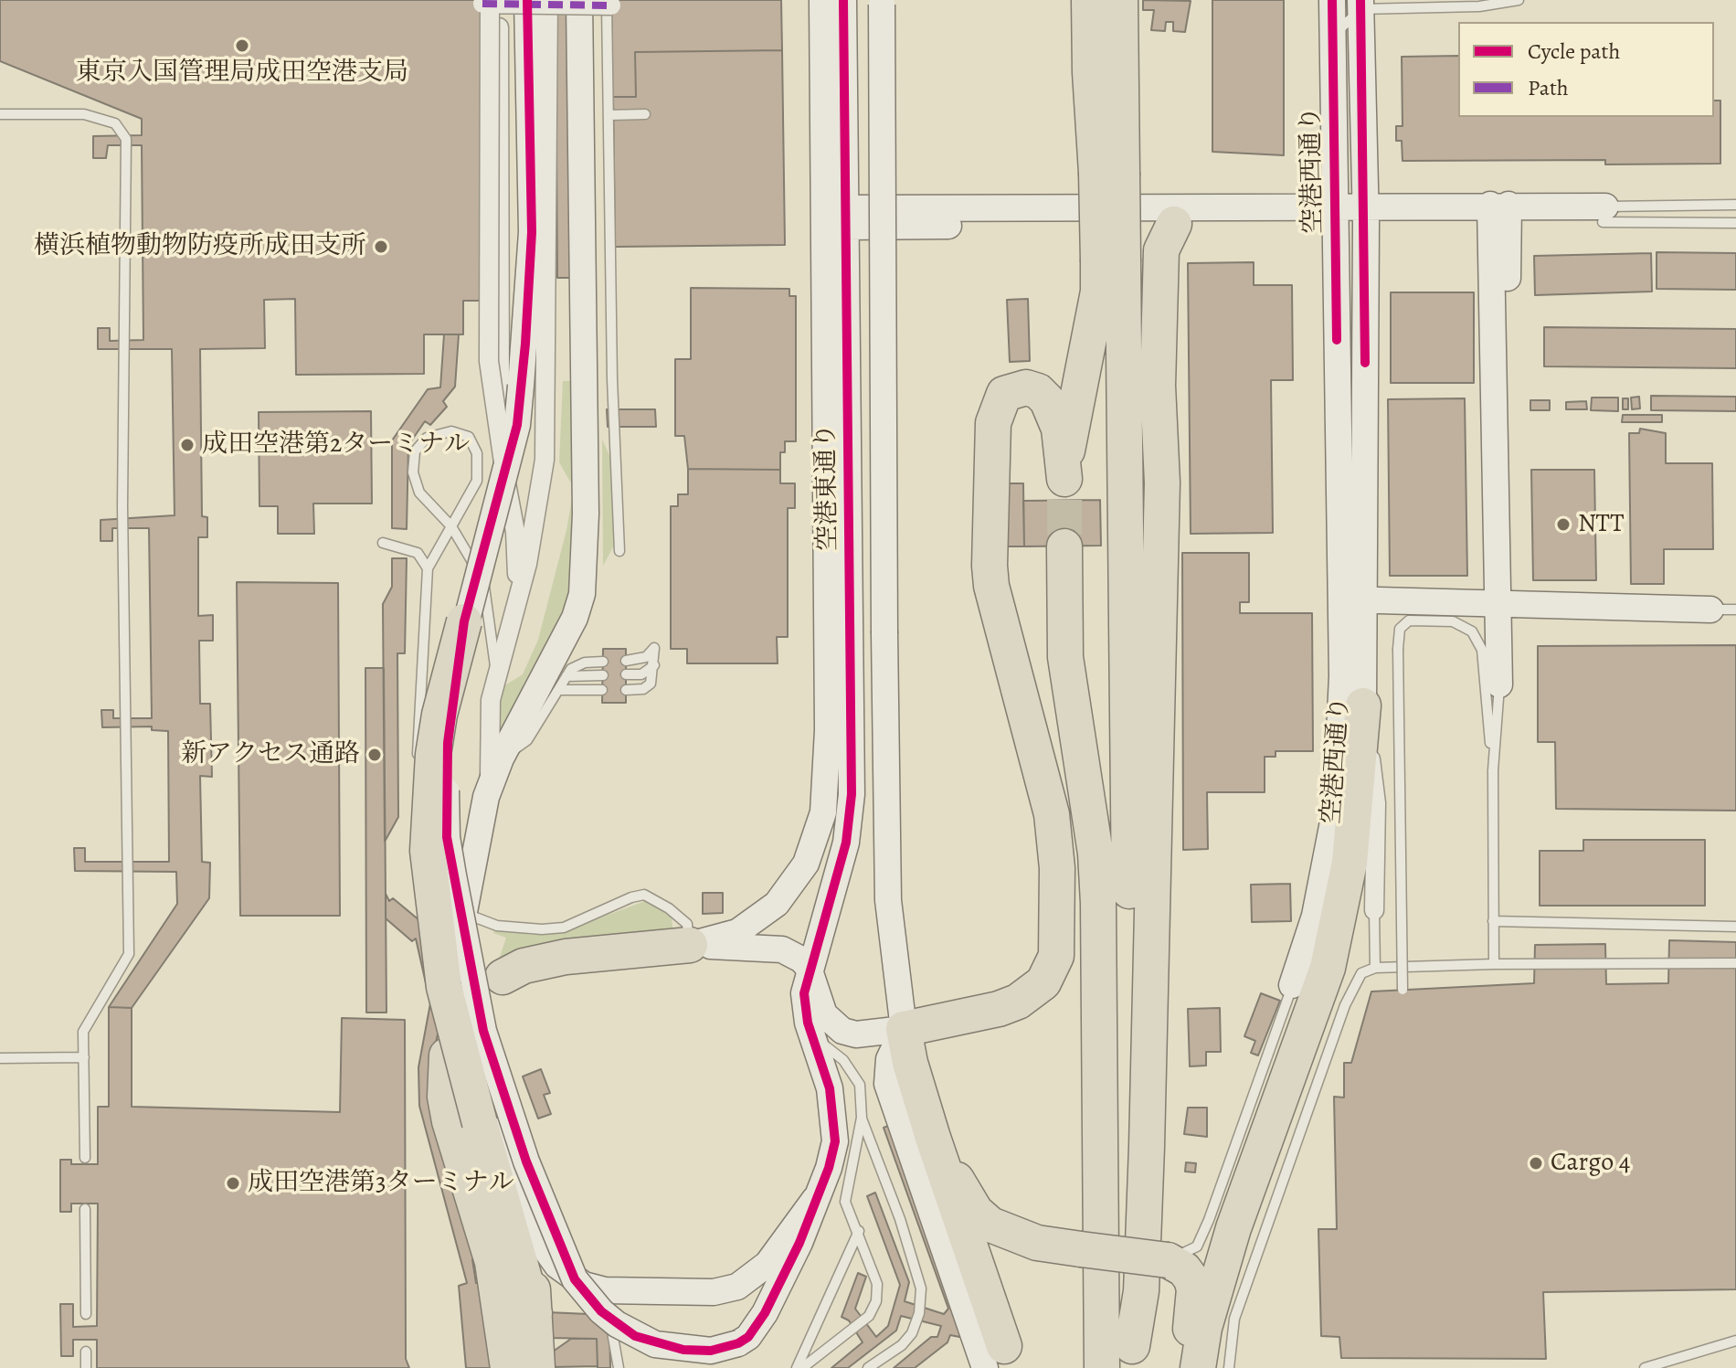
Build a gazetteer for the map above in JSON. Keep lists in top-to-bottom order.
{
  "streets": {
    "street": ["空港西通り", "空港東通り"]
  },
  "places": [
    "東京入国管理局成田空港支局",
    "横浜植物動物防疫所成田支所",
    "成田空港第2ターミナル",
    "NTT",
    "新アクセス通路",
    "Cargo 4",
    "成田空港第3ターミナル"
  ],
  "legend": ["Cycle path", "Path"]
}
